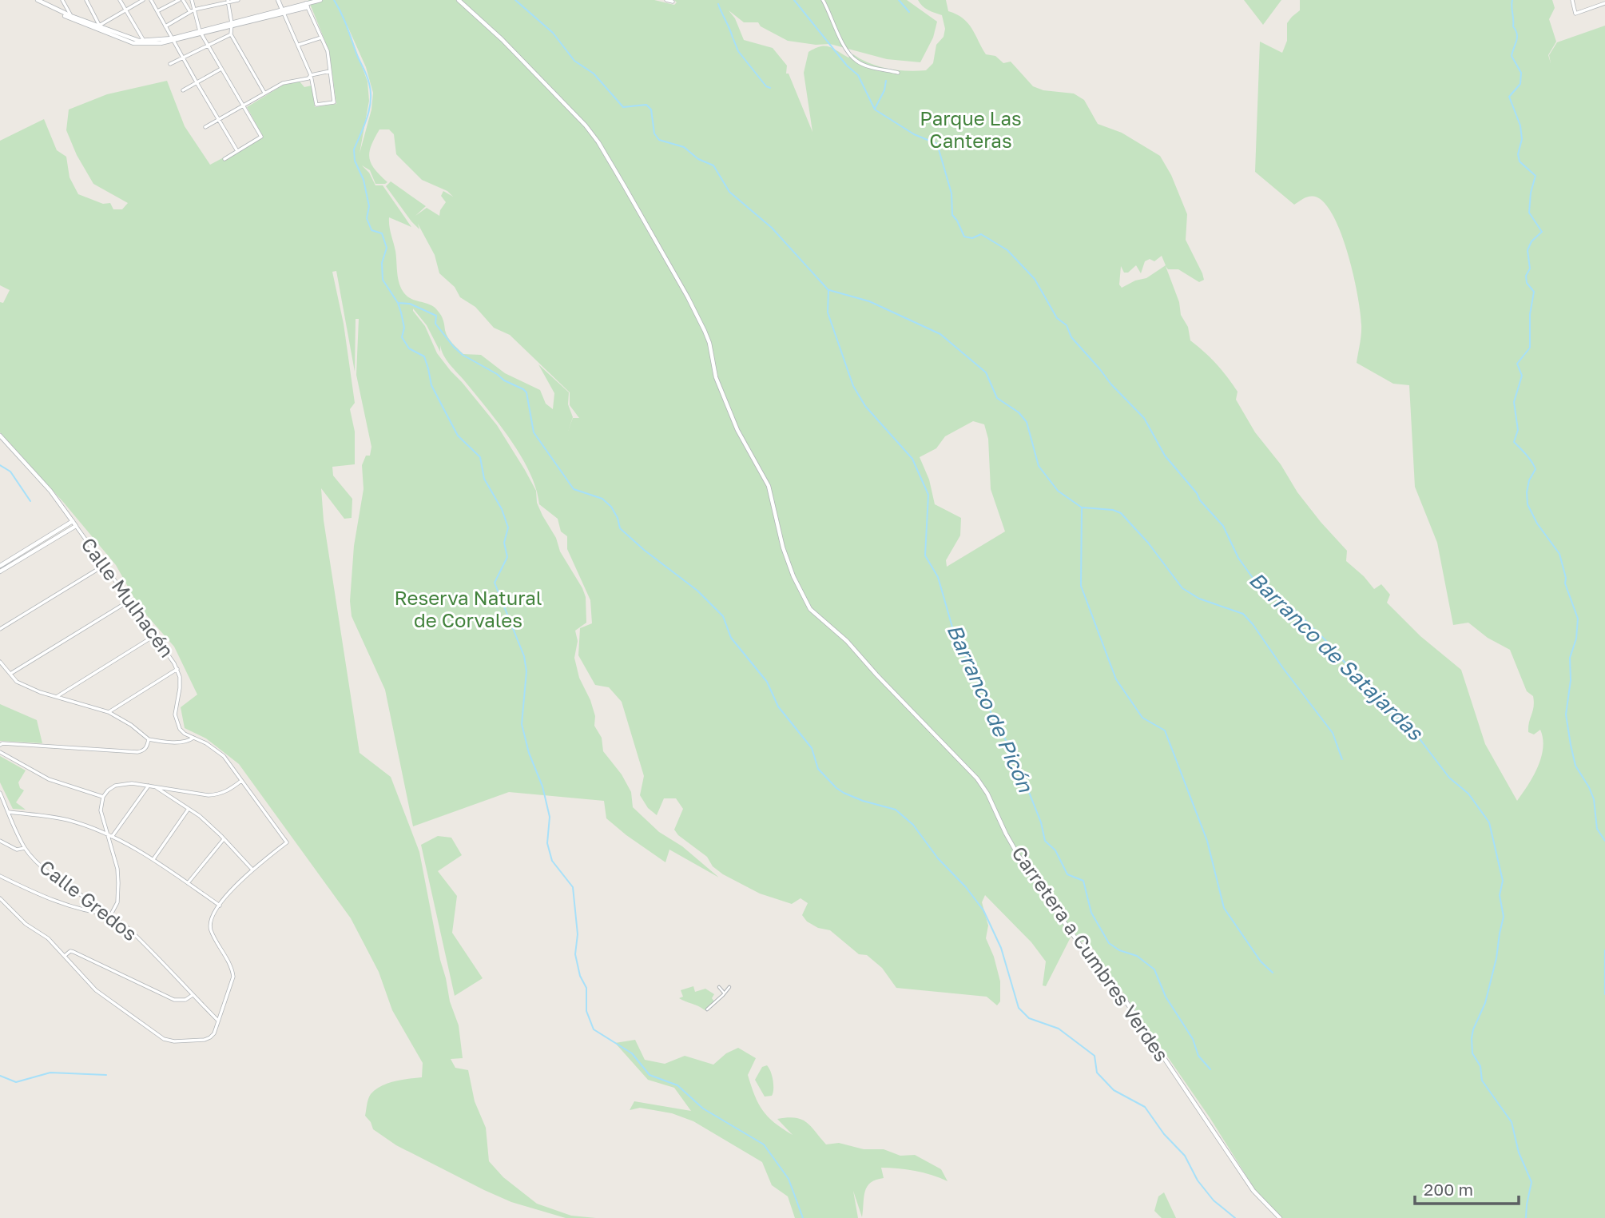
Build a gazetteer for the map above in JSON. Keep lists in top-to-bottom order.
{
  "streets": {
    "street": ["Calle Mulhacén", "Calle Gredos", "Carretera a Cumbres Verdes"]
  },
  "water": ["Barranco de Satajardas", "Barranco de Picón"],
  "parks": ["Parque Las Canteras", "Reserva Natural de Corvales"],
  "scale_bar": "200 m"
}
